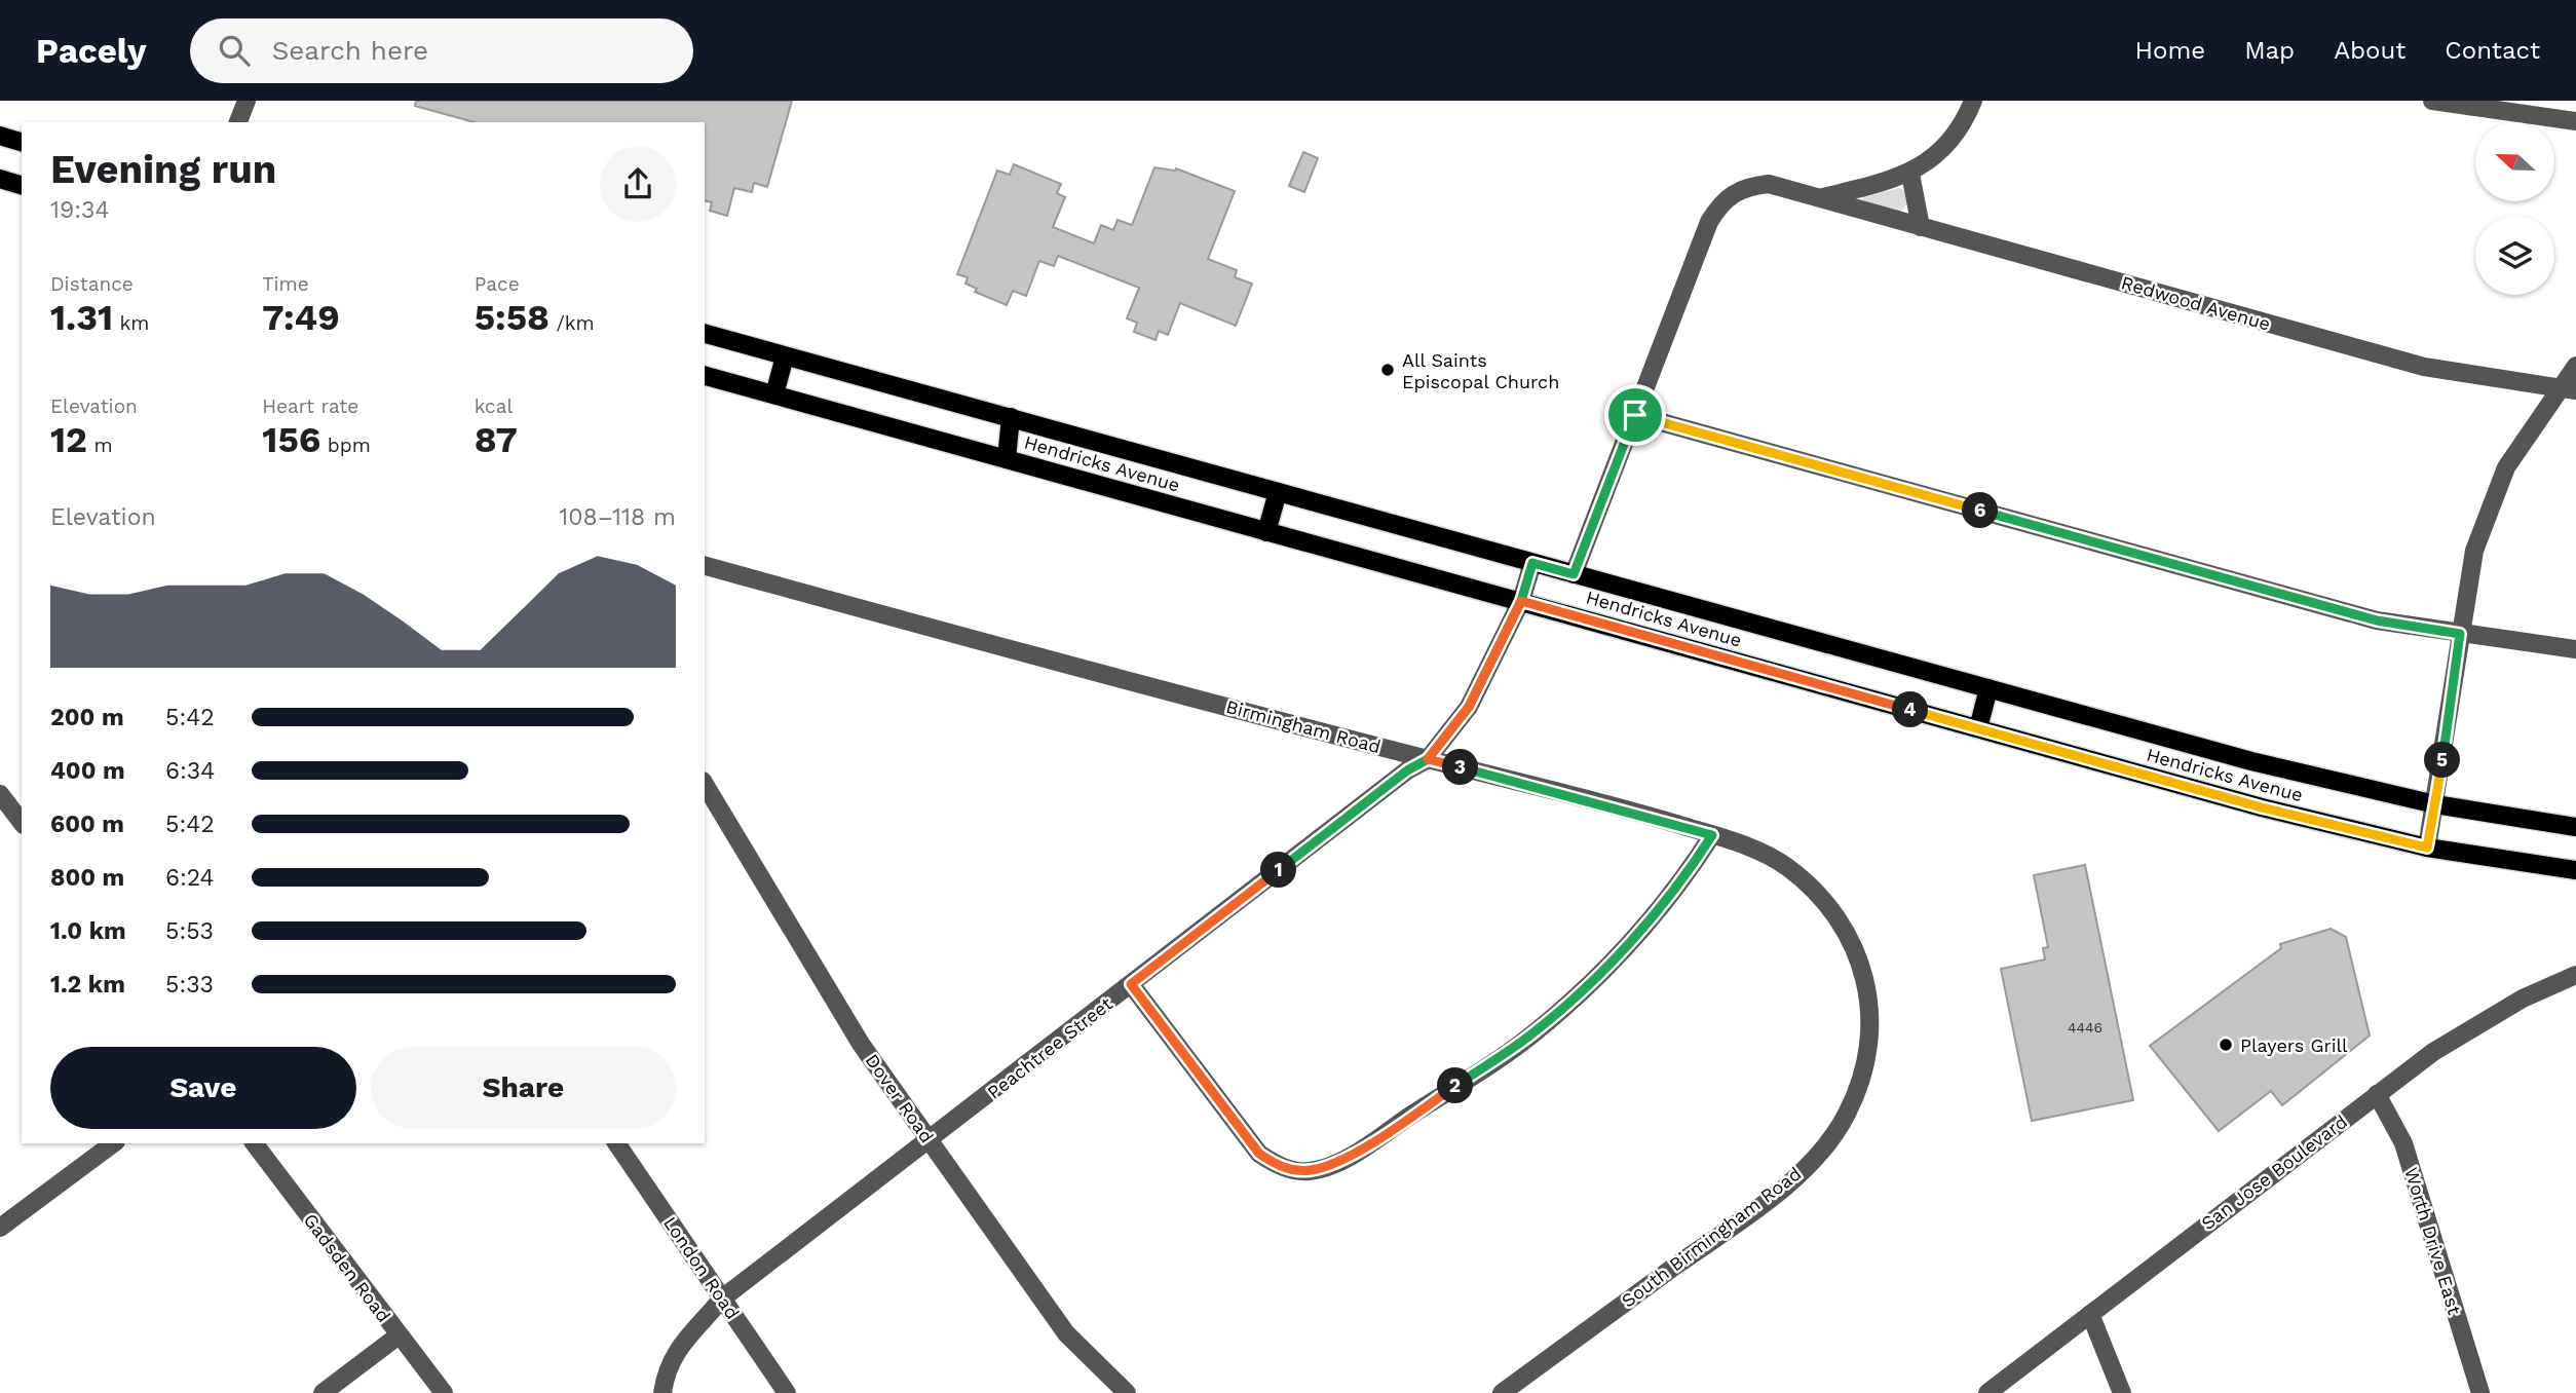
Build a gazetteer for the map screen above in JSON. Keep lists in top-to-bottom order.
{
  "streets": {
    "main road": ["Hendricks Avenue"],
    "street": [
      "Redwood Avenue",
      "Birmingham Road",
      "Peachtree Street",
      "Dover Road",
      "San Jose Boulevard",
      "South Birmingham Road",
      "Worth Drive East",
      "Gadsden Road",
      "London Road"
    ]
  },
  "crossings": [
    ["Redwood Avenue", "Hendricks Avenue"],
    ["Hendricks Avenue", "Peachtree Street"],
    ["Birmingham Road", "Peachtree Street"],
    ["Birmingham Road", "South Birmingham Road"],
    ["Peachtree Street", "Dover Road"],
    ["Peachtree Street", "London Road"],
    ["San Jose Boulevard", "Worth Drive East"]
  ],
  "places": ["All Saints Episcopal Church", "Players Grill"],
  "house_numbers": ["4446"],
  "north": "left",
  "page": {
    "header": "Pacely",
    "search": "Search here",
    "nav": [
      "Home",
      "Map",
      "About",
      "Contact"
    ],
    "heading": ["Evening run", "19:34"],
    "stats": [
      ["Distance", "1.31 km"],
      ["Time", "7:49"],
      ["Pace", "5:58 /km"],
      ["Elevation", "12 m"],
      ["Heart rate", "156 bpm"],
      ["kcal", "87"]
    ],
    "chart": ["Elevation", "108–118 m"],
    "pins": [
      "6",
      "4",
      "5",
      "3",
      "1",
      "2"
    ],
    "list": [
      {
        "name": "200 m",
        "note": "5:42"
      },
      {
        "name": "400 m",
        "note": "6:34"
      },
      {
        "name": "600 m",
        "note": "5:42"
      },
      {
        "name": "800 m",
        "note": "6:24"
      },
      {
        "name": "1.0 km",
        "note": "5:53"
      },
      {
        "name": "1.2 km",
        "note": "5:33"
      }
    ],
    "buttons": ["Save", "Share"]
  }
}
